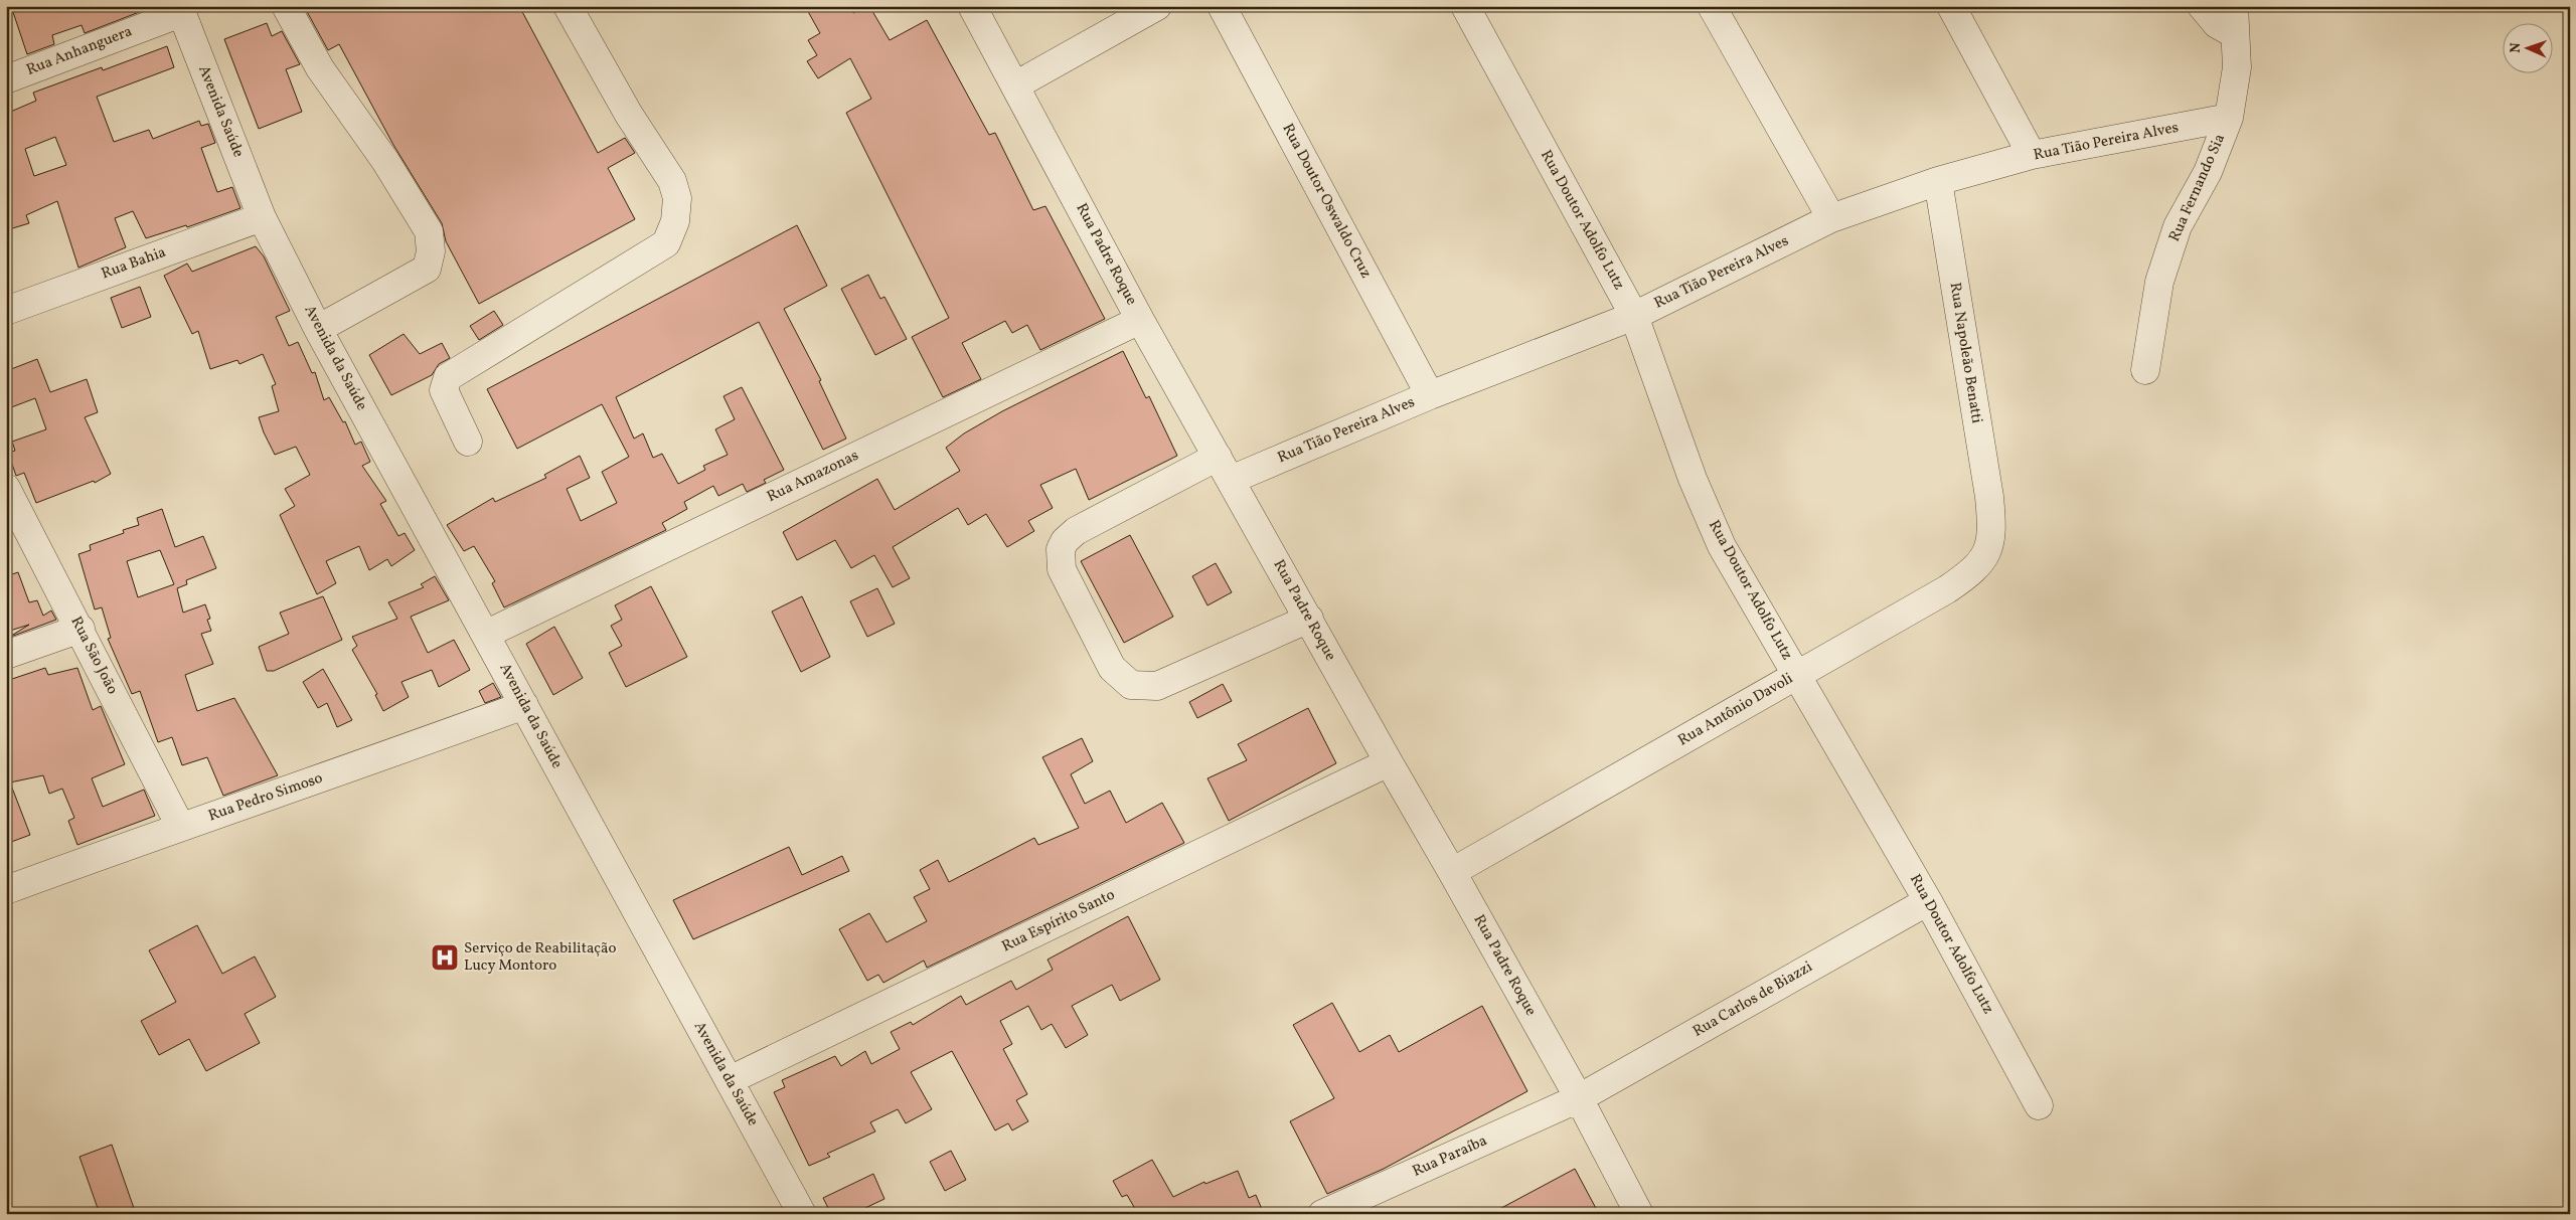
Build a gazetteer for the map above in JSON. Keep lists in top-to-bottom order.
{
  "streets": {
    "street": [
      "Rua Anhanguera",
      "Avenida Saúde",
      "Rua Tião Pereira Alves",
      "Rua Fernando Sia",
      "Rua Doutor Oswaldo Cruz",
      "Rua Doutor Adolfo Lutz",
      "Rua Padre Roque",
      "Rua Bahia",
      "Rua Napoleão Benatti",
      "Avenida da Saúde",
      "Rua Amazonas",
      "Rua São João",
      "Rua Antônio Davoli",
      "Rua Pedro Simoso",
      "Rua Espírito Santo",
      "Rua Carlos de Biazzi",
      "Rua Paraíba"
    ]
  },
  "crossings": [
    ["Rua Anhanguera", "Avenida Saúde"],
    ["Avenida Saúde", "Rua Bahia"],
    ["Avenida Saúde", "Avenida da Saúde"],
    ["Rua Tião Pereira Alves", "Rua Fernando Sia"],
    ["Rua Tião Pereira Alves", "Rua Doutor Oswaldo Cruz"],
    ["Rua Tião Pereira Alves", "Rua Doutor Adolfo Lutz"],
    ["Rua Tião Pereira Alves", "Rua Padre Roque"],
    ["Rua Tião Pereira Alves", "Rua Napoleão Benatti"],
    ["Rua Doutor Adolfo Lutz", "Rua Antônio Davoli"],
    ["Rua Doutor Adolfo Lutz", "Rua Carlos de Biazzi"],
    ["Rua Padre Roque", "Rua Amazonas"],
    ["Rua Padre Roque", "Rua Antônio Davoli"],
    ["Rua Padre Roque", "Rua Espírito Santo"],
    ["Rua Padre Roque", "Rua Carlos de Biazzi"],
    ["Rua Padre Roque", "Rua Paraíba"],
    ["Rua Bahia", "Avenida da Saúde"],
    ["Rua Napoleão Benatti", "Rua Antônio Davoli"],
    ["Avenida da Saúde", "Rua Amazonas"],
    ["Avenida da Saúde", "Rua Pedro Simoso"],
    ["Avenida da Saúde", "Rua Espírito Santo"],
    ["Rua São João", "Rua Pedro Simoso"],
    ["Rua Carlos de Biazzi", "Rua Paraíba"]
  ],
  "places": {
    "hospital": ["Serviço de Reabilitação Lucy Montoro"]
  },
  "north": "left"
}
